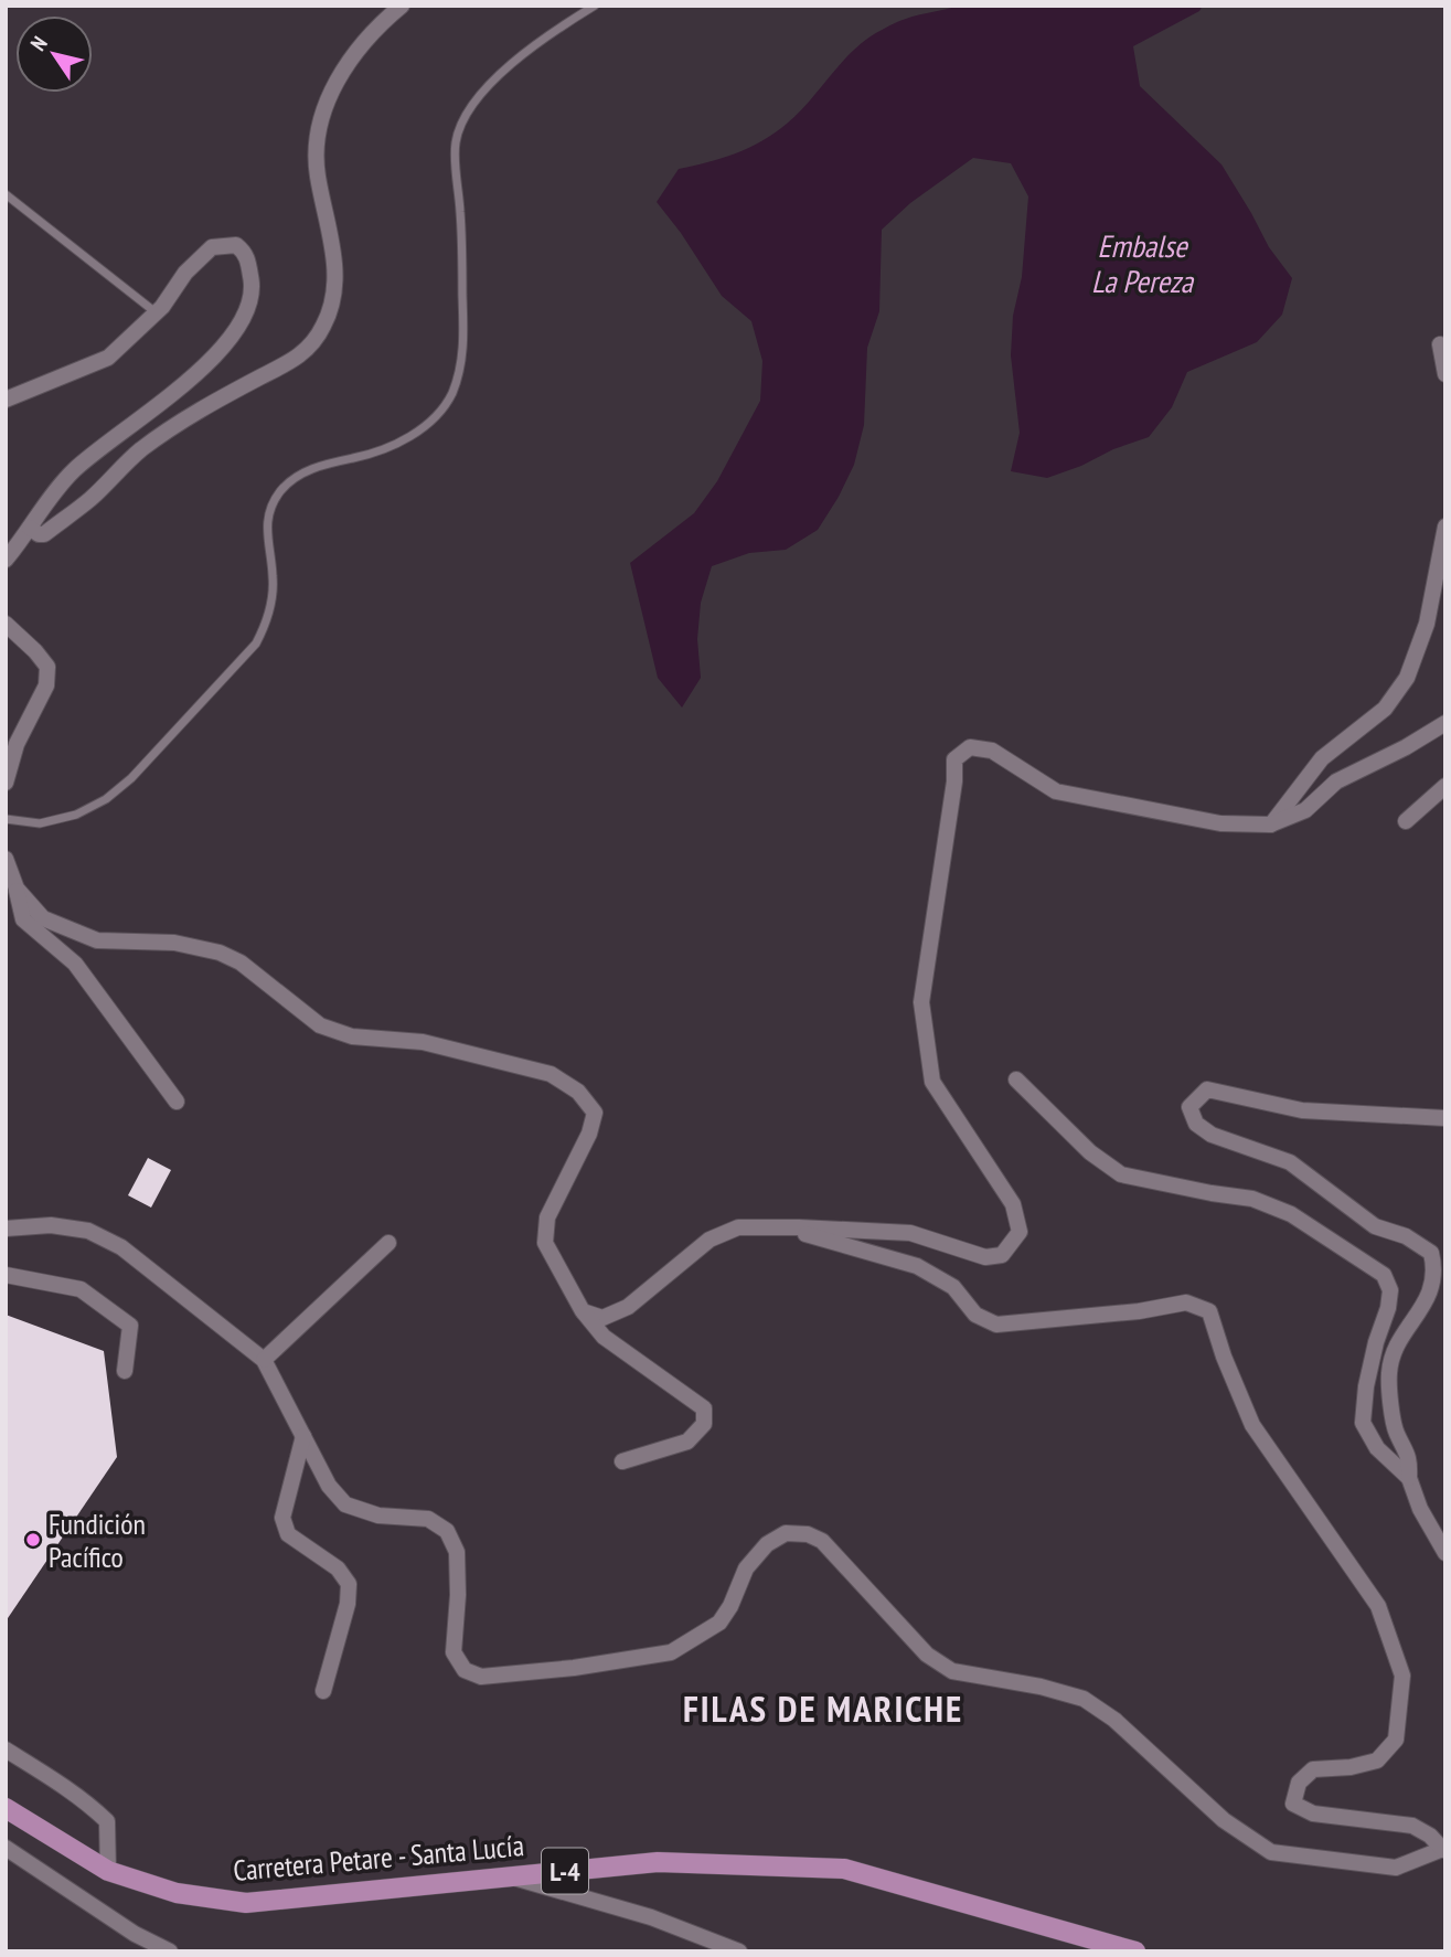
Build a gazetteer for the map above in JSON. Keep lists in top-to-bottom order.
{
  "streets": {
    "main road": ["Carretera Petare - Santa Lucía", "L-4"]
  },
  "districts": ["FILAS DE MARICHE"],
  "water": ["Embalse La Pereza"],
  "places": ["Fundición Pacífico"],
  "north": "top left"
}
